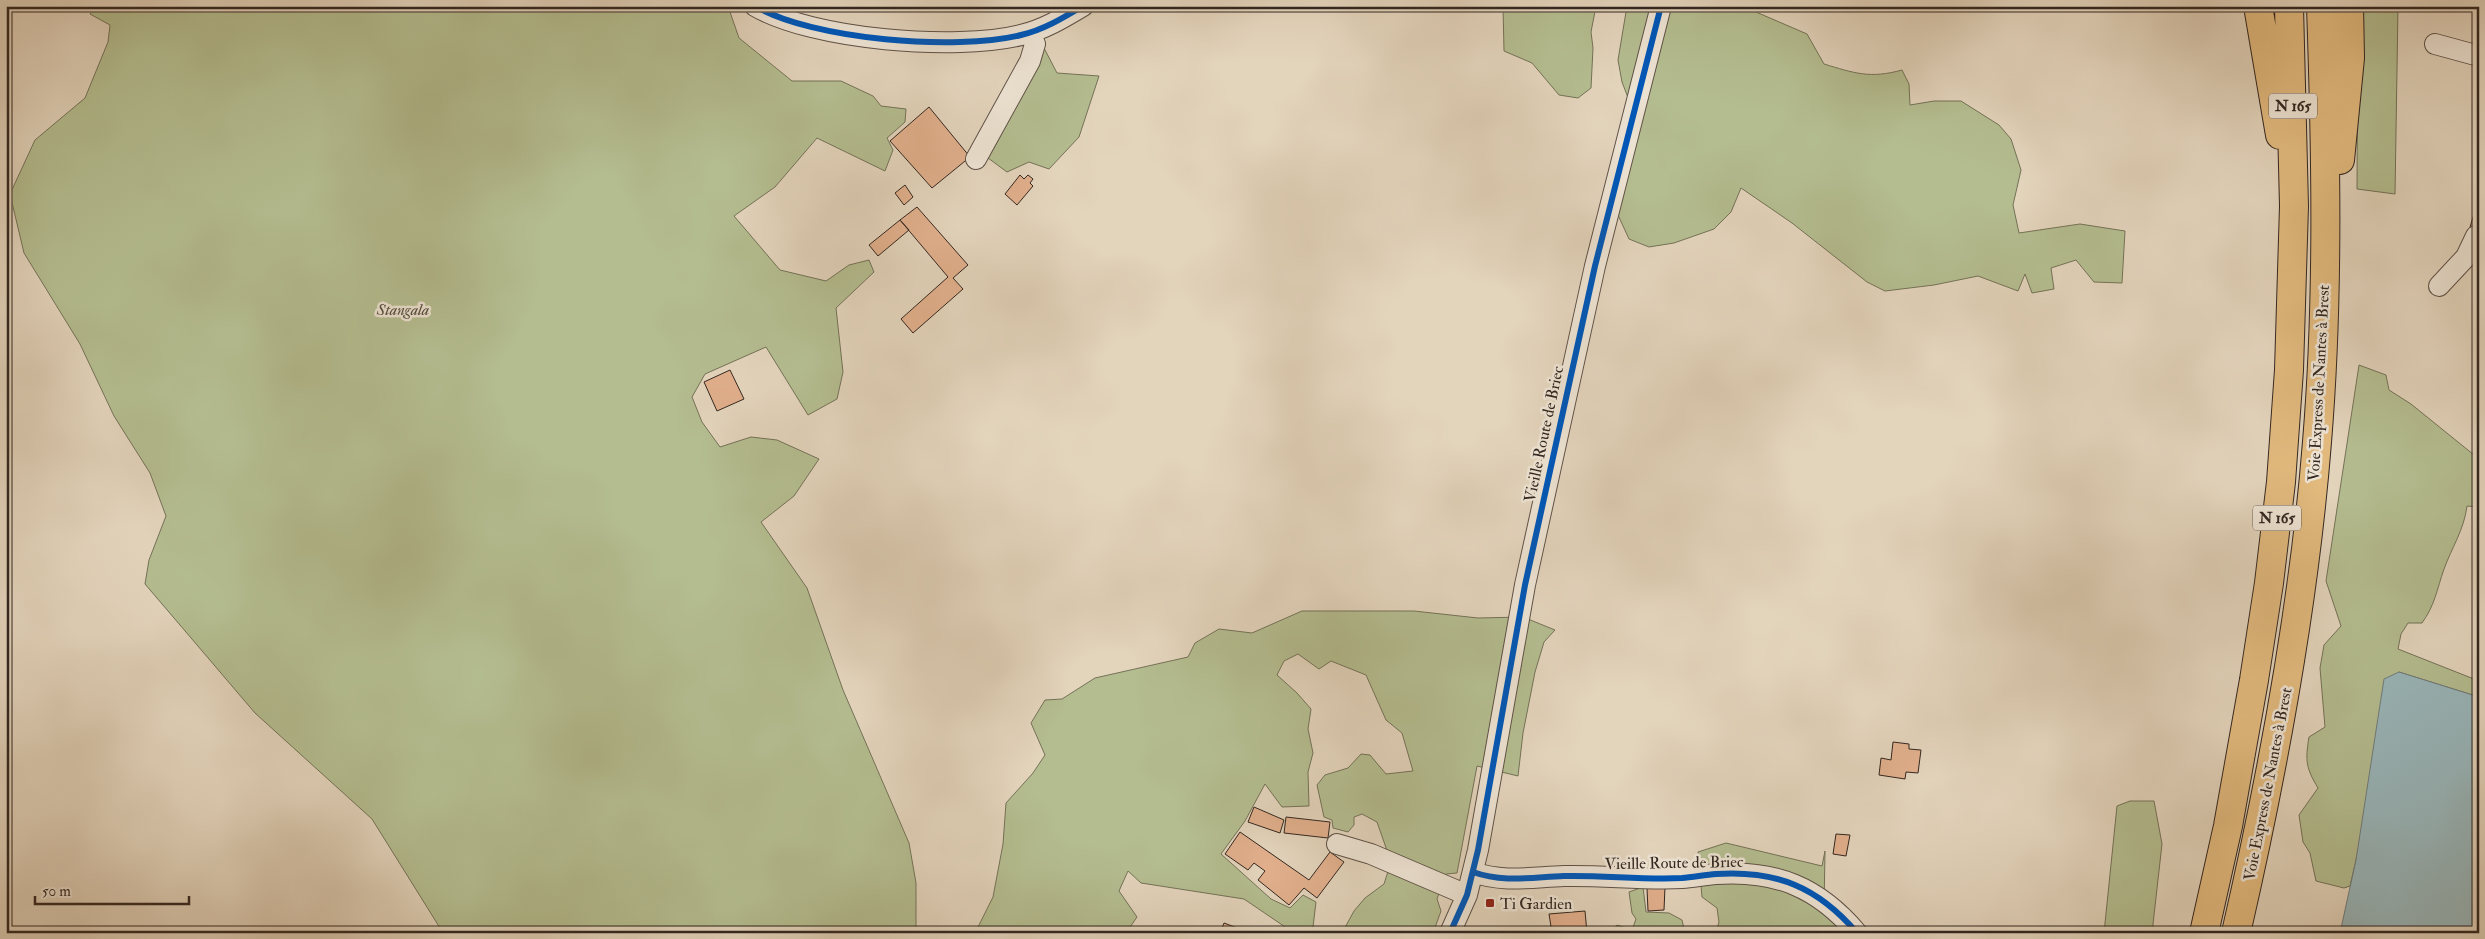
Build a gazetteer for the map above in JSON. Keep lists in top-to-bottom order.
{
  "streets": {
    "highway": ["N 165", "Voie Express de Nantes à Brest"],
    "street": ["Vieille Route de Briec"]
  },
  "parks": ["Stangala"],
  "places": {
    "transit": ["Ti Gardien"]
  },
  "scale_bar": "50 m"
}
